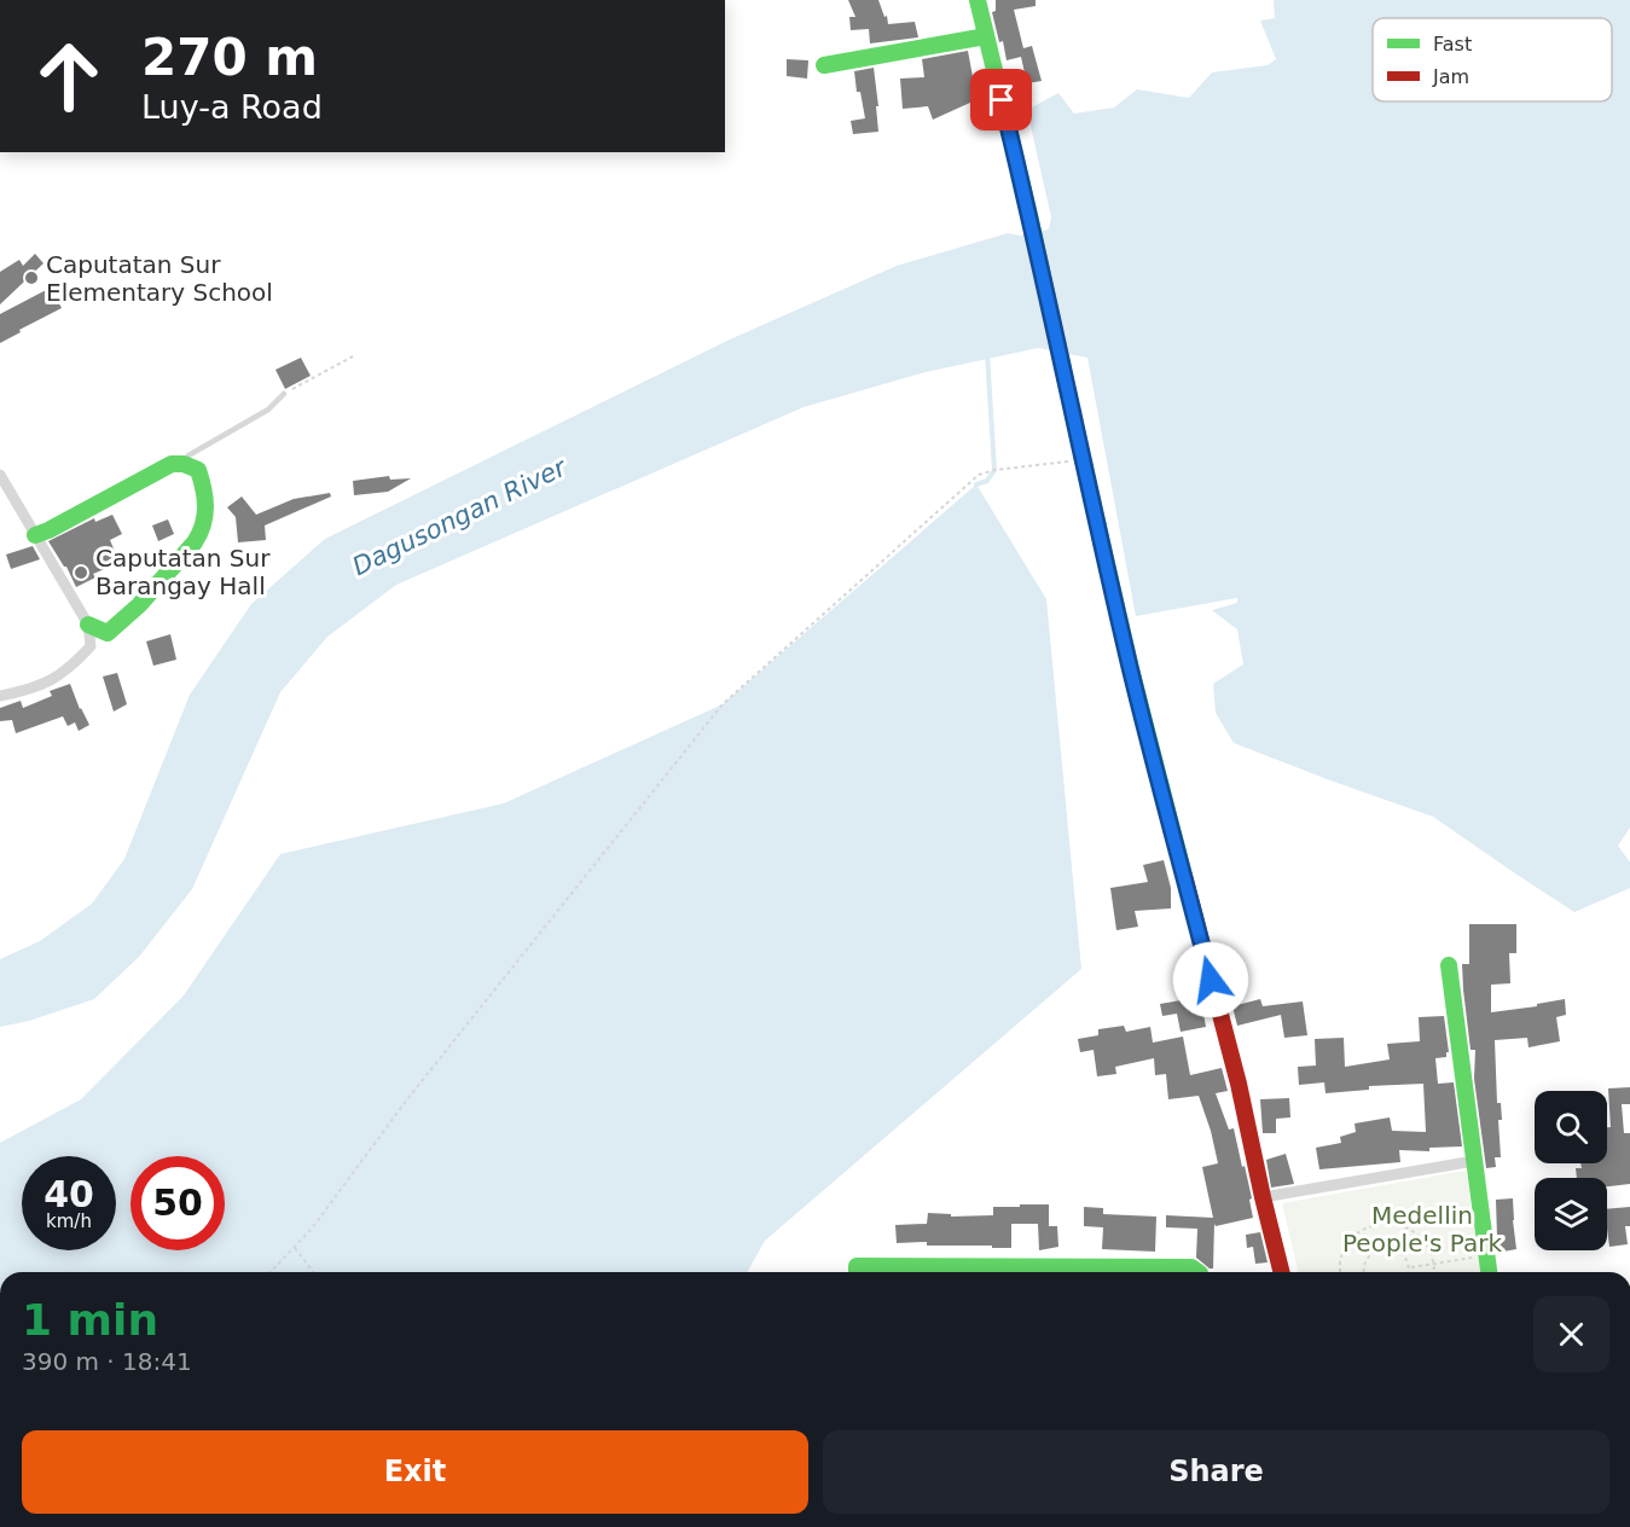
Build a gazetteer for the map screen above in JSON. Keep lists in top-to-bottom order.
{
  "water": ["Dagusongan River"],
  "parks": ["Medellin People's Park"],
  "places": ["Caputatan Sur Elementary School", "Caputatan Sur Barangay Hall"],
  "legend": ["Fast", "Jam"],
  "page": {
    "turn": ["270 m", "Luy-a Road"],
    "speed": "40 km/h",
    "limit": "50",
    "heading": ["1 min", "390 m · 18:41"],
    "buttons": ["Exit", "Share"]
  }
}
